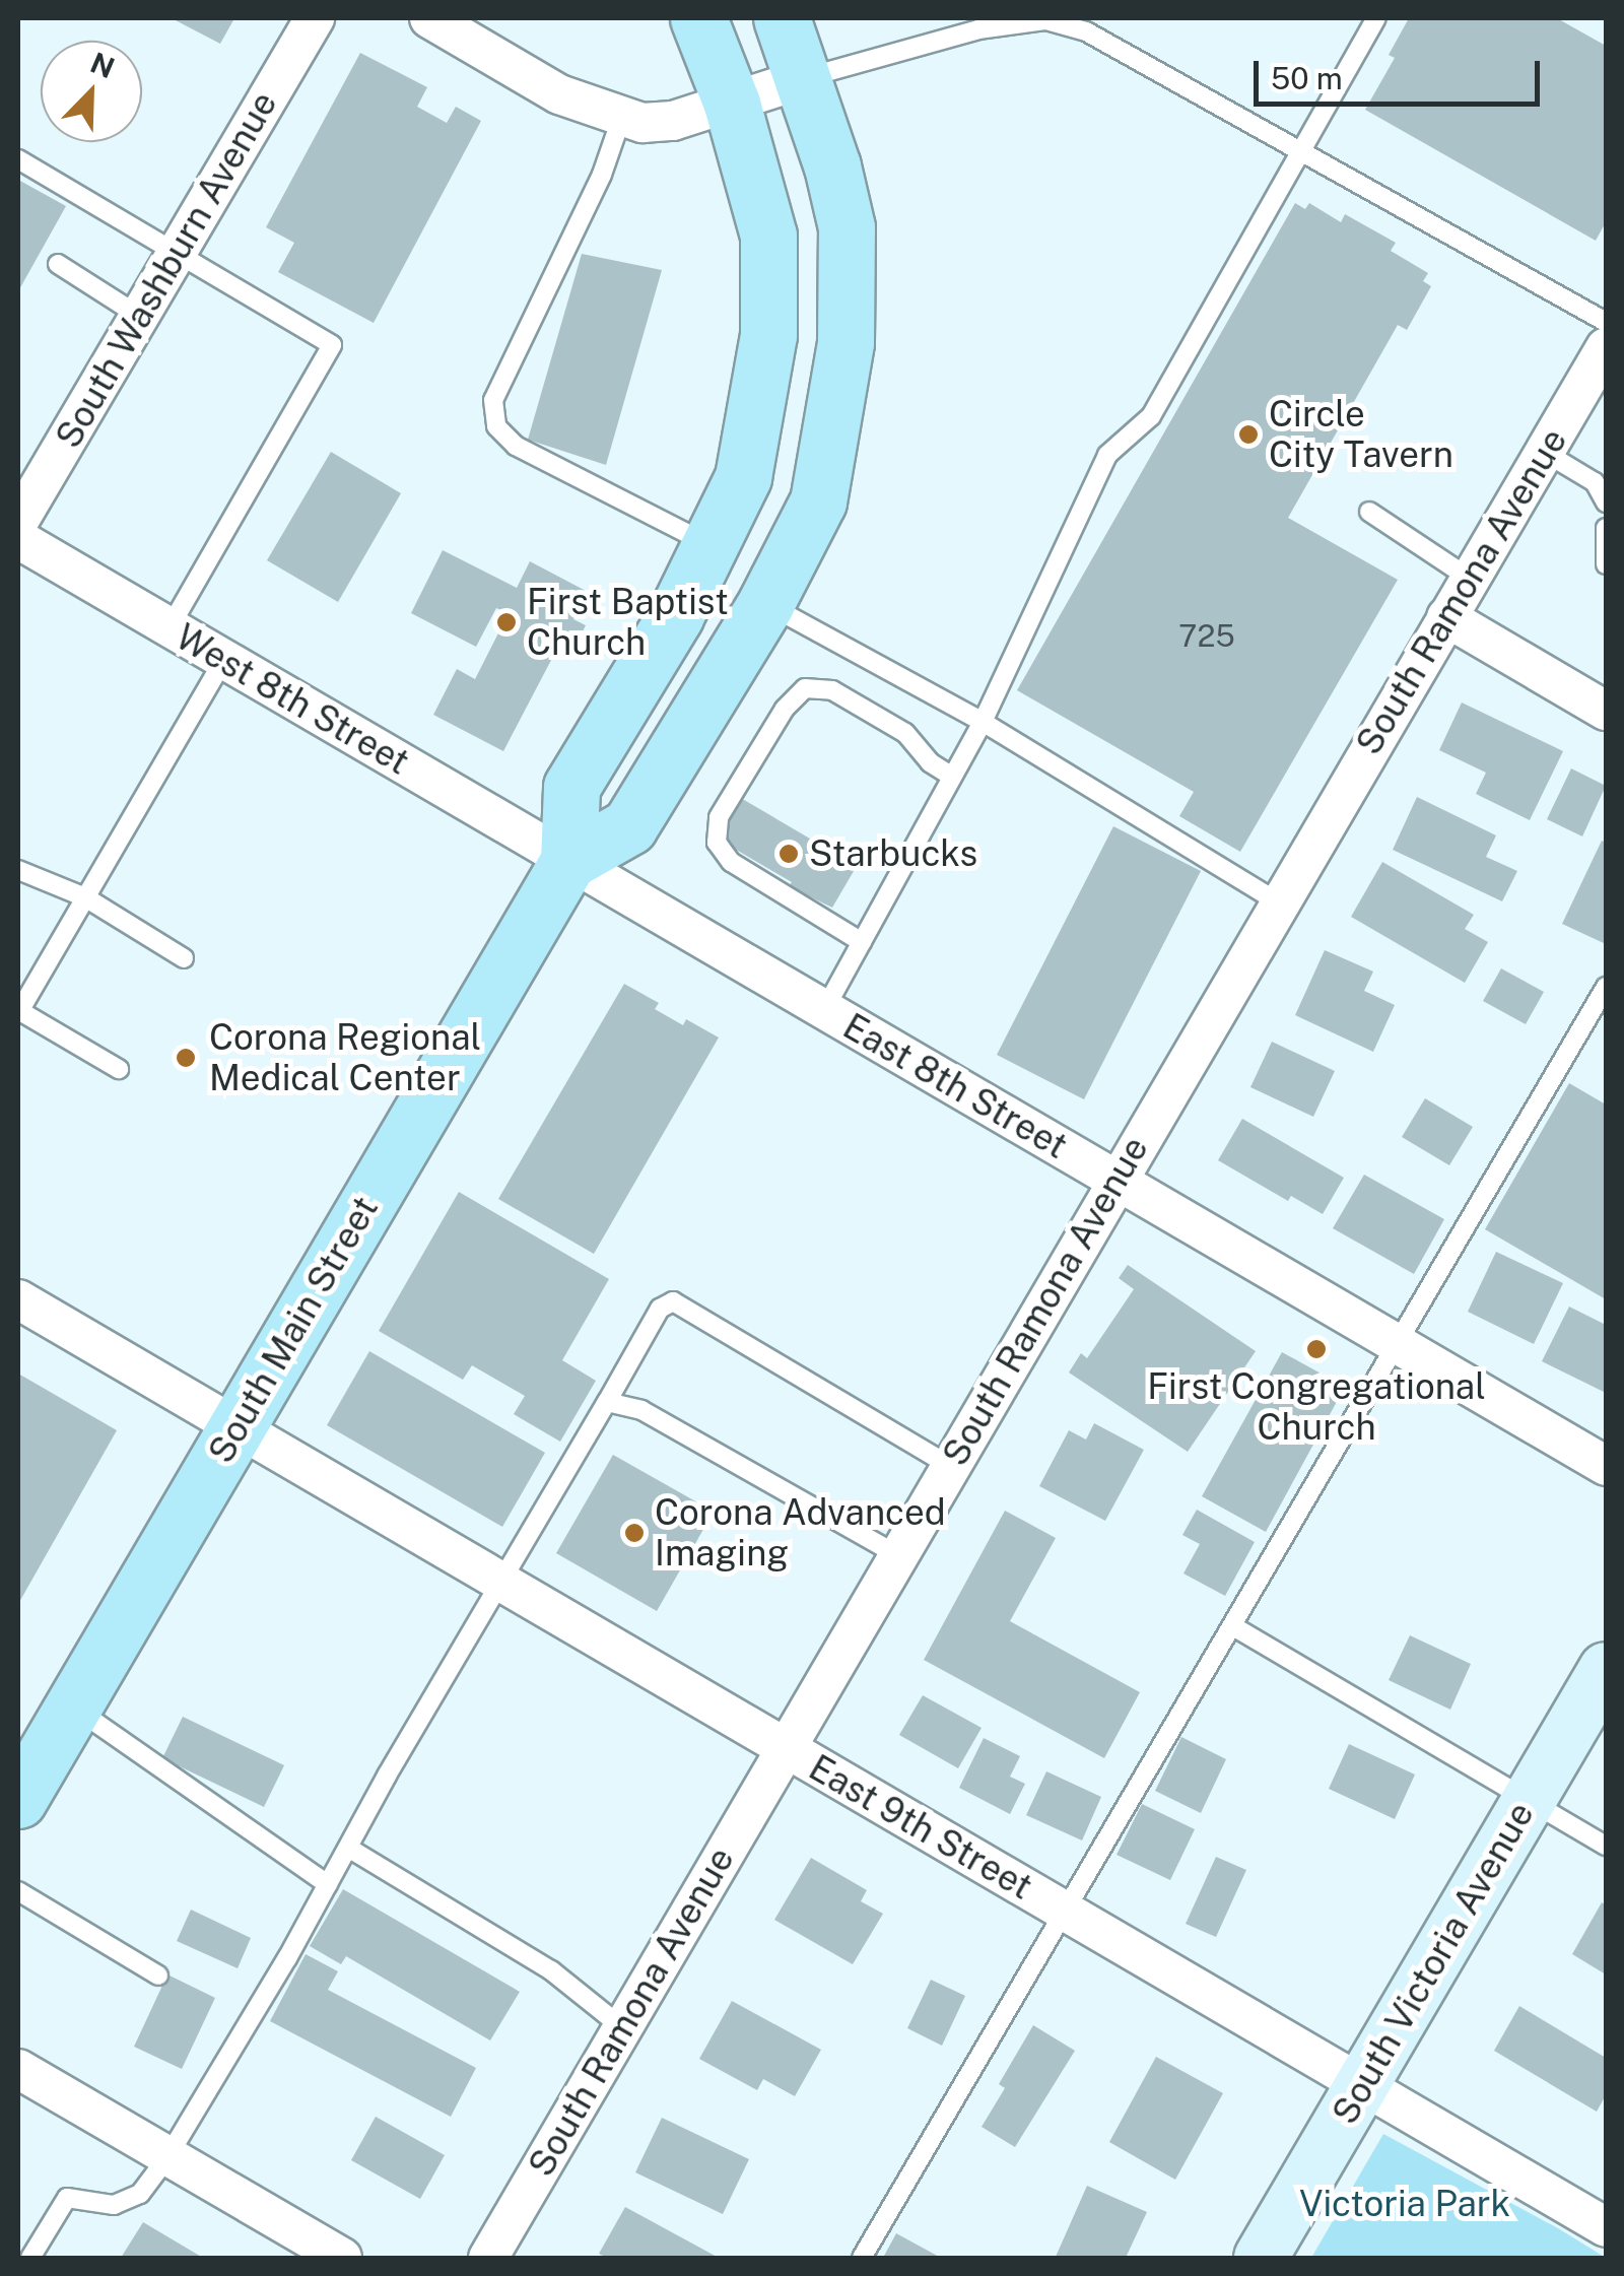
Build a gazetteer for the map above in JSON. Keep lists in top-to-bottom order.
{
  "streets": {
    "main road": ["South Main Street"],
    "street": [
      "South Washburn Avenue",
      "South Ramona Avenue",
      "West 8th Street",
      "East 8th Street",
      "East 9th Street",
      "South Victoria Avenue"
    ]
  },
  "crossings": [
    ["South Ramona Avenue", "East 8th Street"],
    ["South Ramona Avenue", "East 9th Street"],
    ["West 8th Street", "East 8th Street"],
    ["West 8th Street", "South Main Street"],
    ["East 8th Street", "South Main Street"],
    ["South Main Street", "East 9th Street"],
    ["East 9th Street", "South Victoria Avenue"]
  ],
  "parks": ["Victoria Park"],
  "places": [
    "Circle City Tavern",
    "First Baptist Church",
    "Starbucks",
    "Corona Regional Medical Center",
    "First Congregational Church",
    "Corona Advanced Imaging"
  ],
  "house_numbers": ["725"],
  "scale_bar": "50 m",
  "north": "top right"
}
